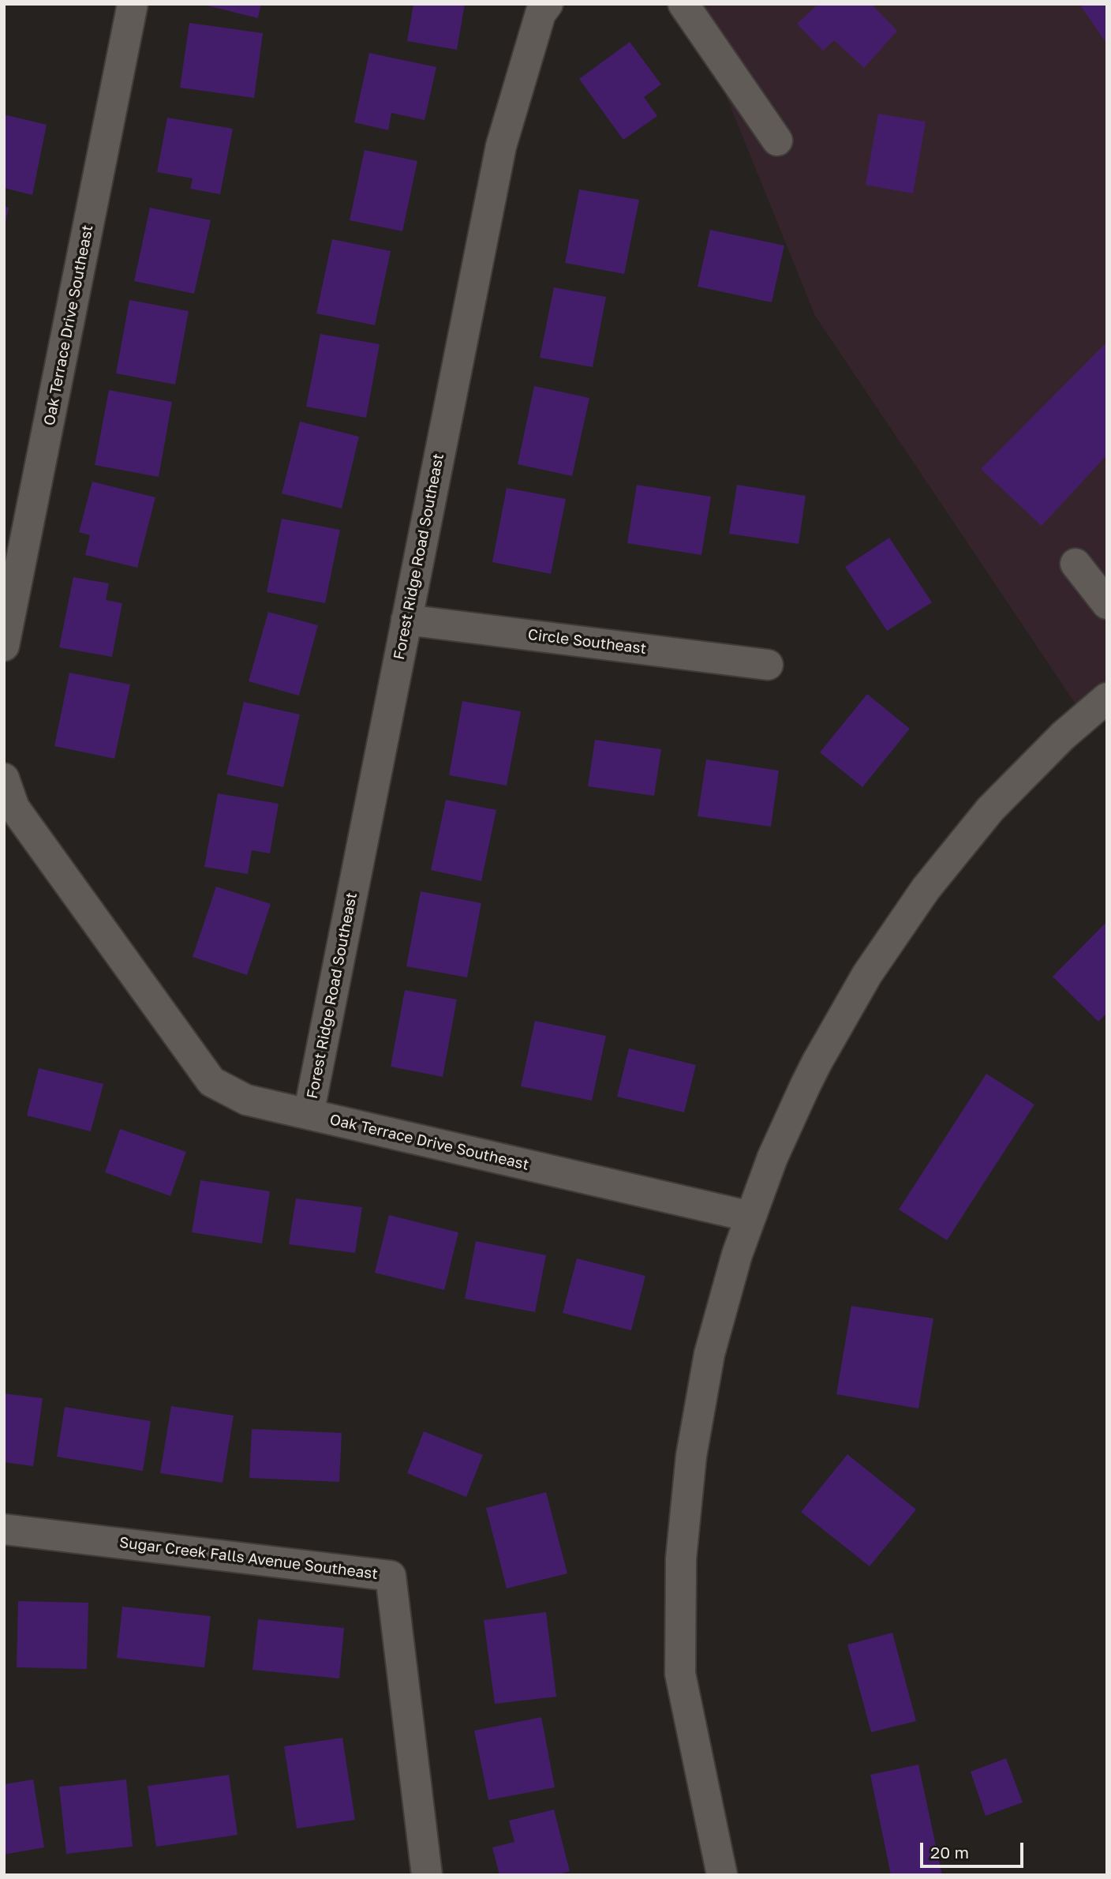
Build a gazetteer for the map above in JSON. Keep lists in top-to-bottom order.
{
  "streets": {
    "street": [
      "Oak Terrace Drive Southeast",
      "Forest Ridge Road Southeast",
      "Circle Southeast",
      "Sugar Creek Falls Avenue Southeast"
    ]
  },
  "crossings": [
    ["Oak Terrace Drive Southeast", "Forest Ridge Road Southeast"],
    ["Forest Ridge Road Southeast", "Circle Southeast"]
  ],
  "scale_bar": "20 m"
}
